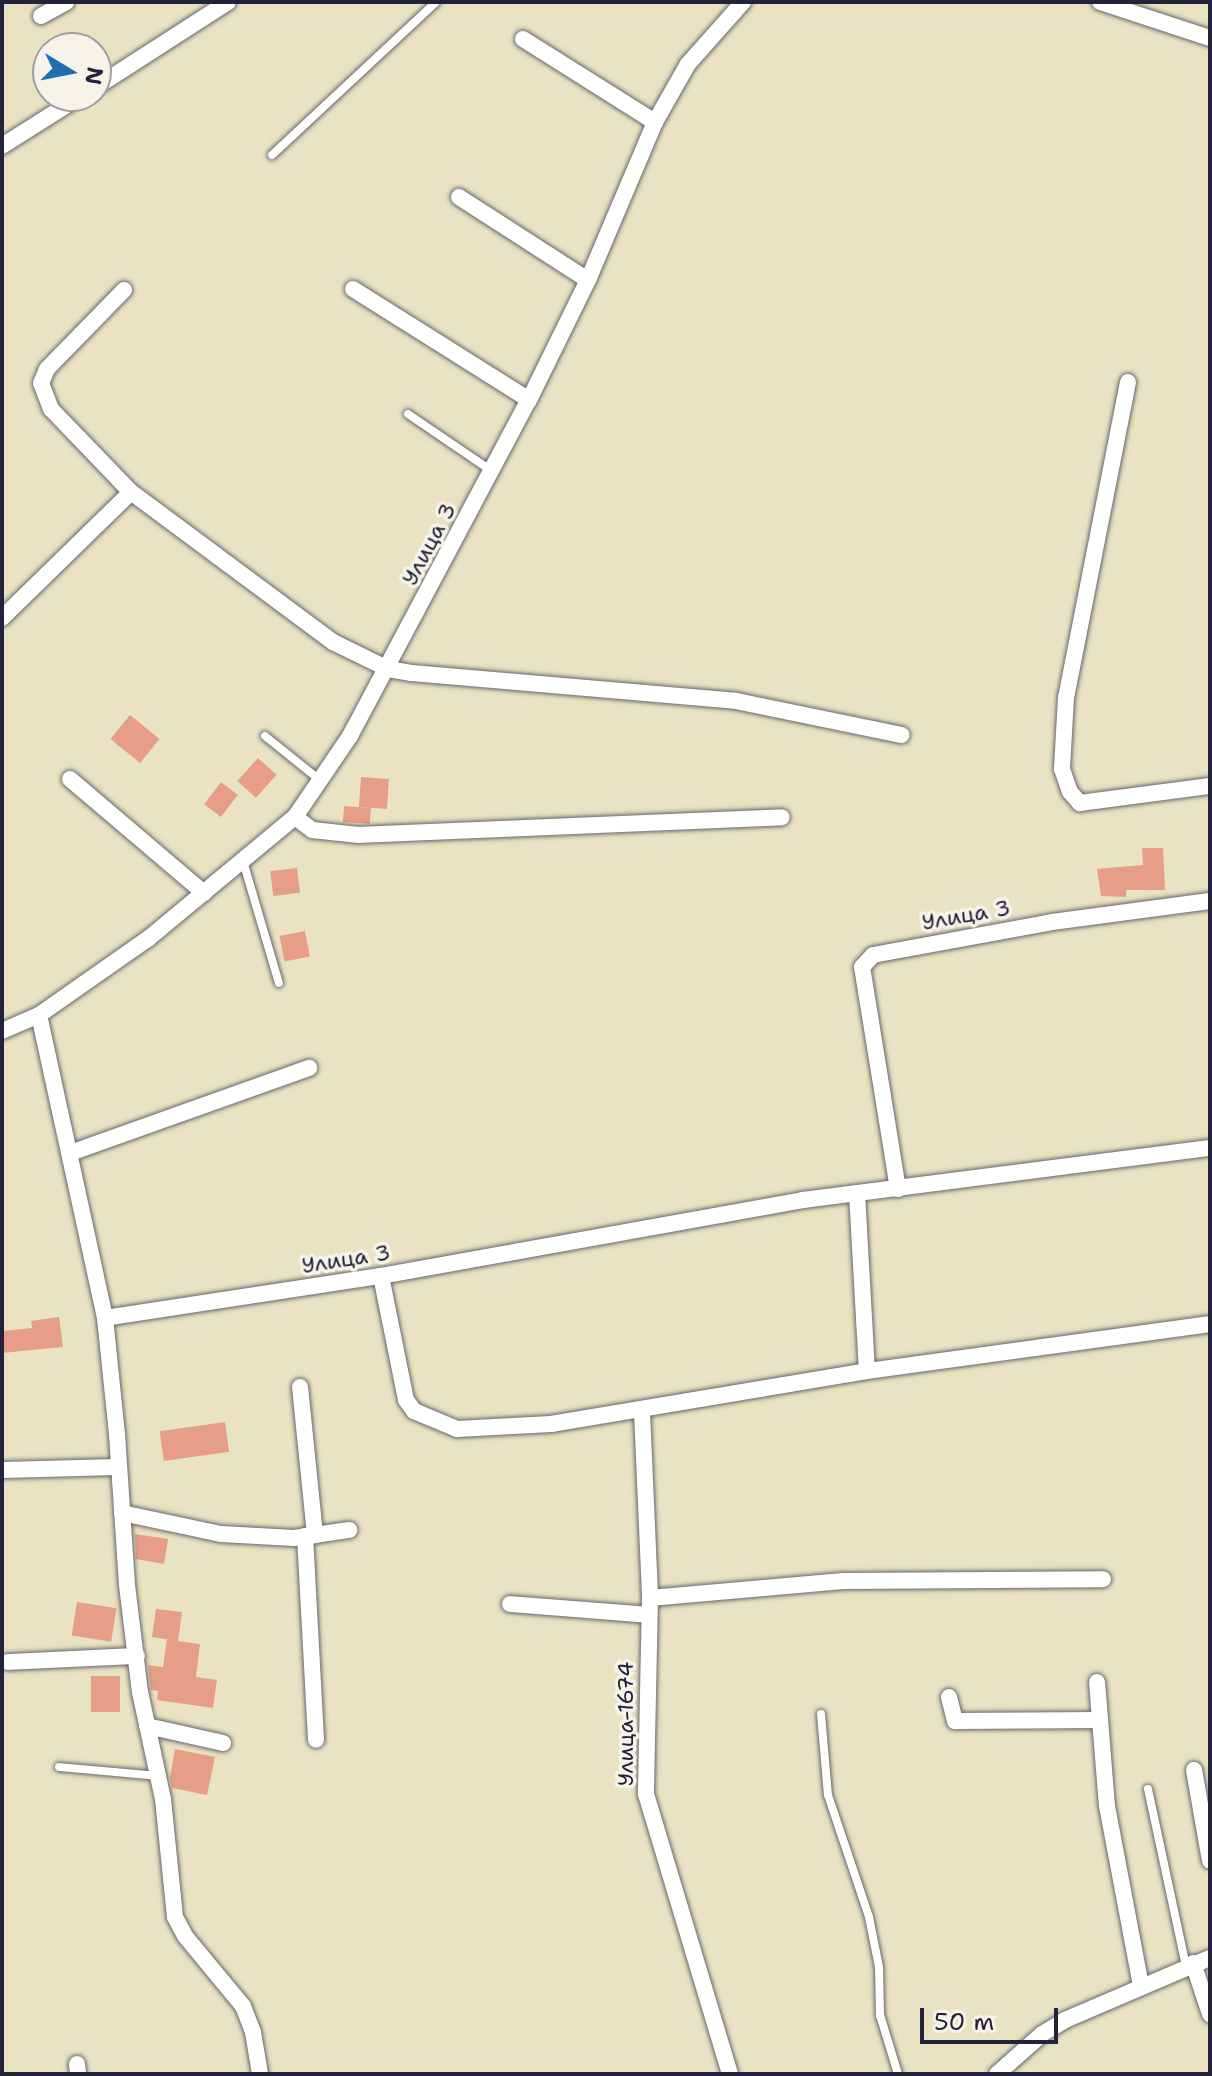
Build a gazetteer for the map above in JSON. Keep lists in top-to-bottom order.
{
  "streets": {
    "street": ["Улица 3", "Улица-1674"]
  },
  "scale_bar": "50 m",
  "north": "right"
}
